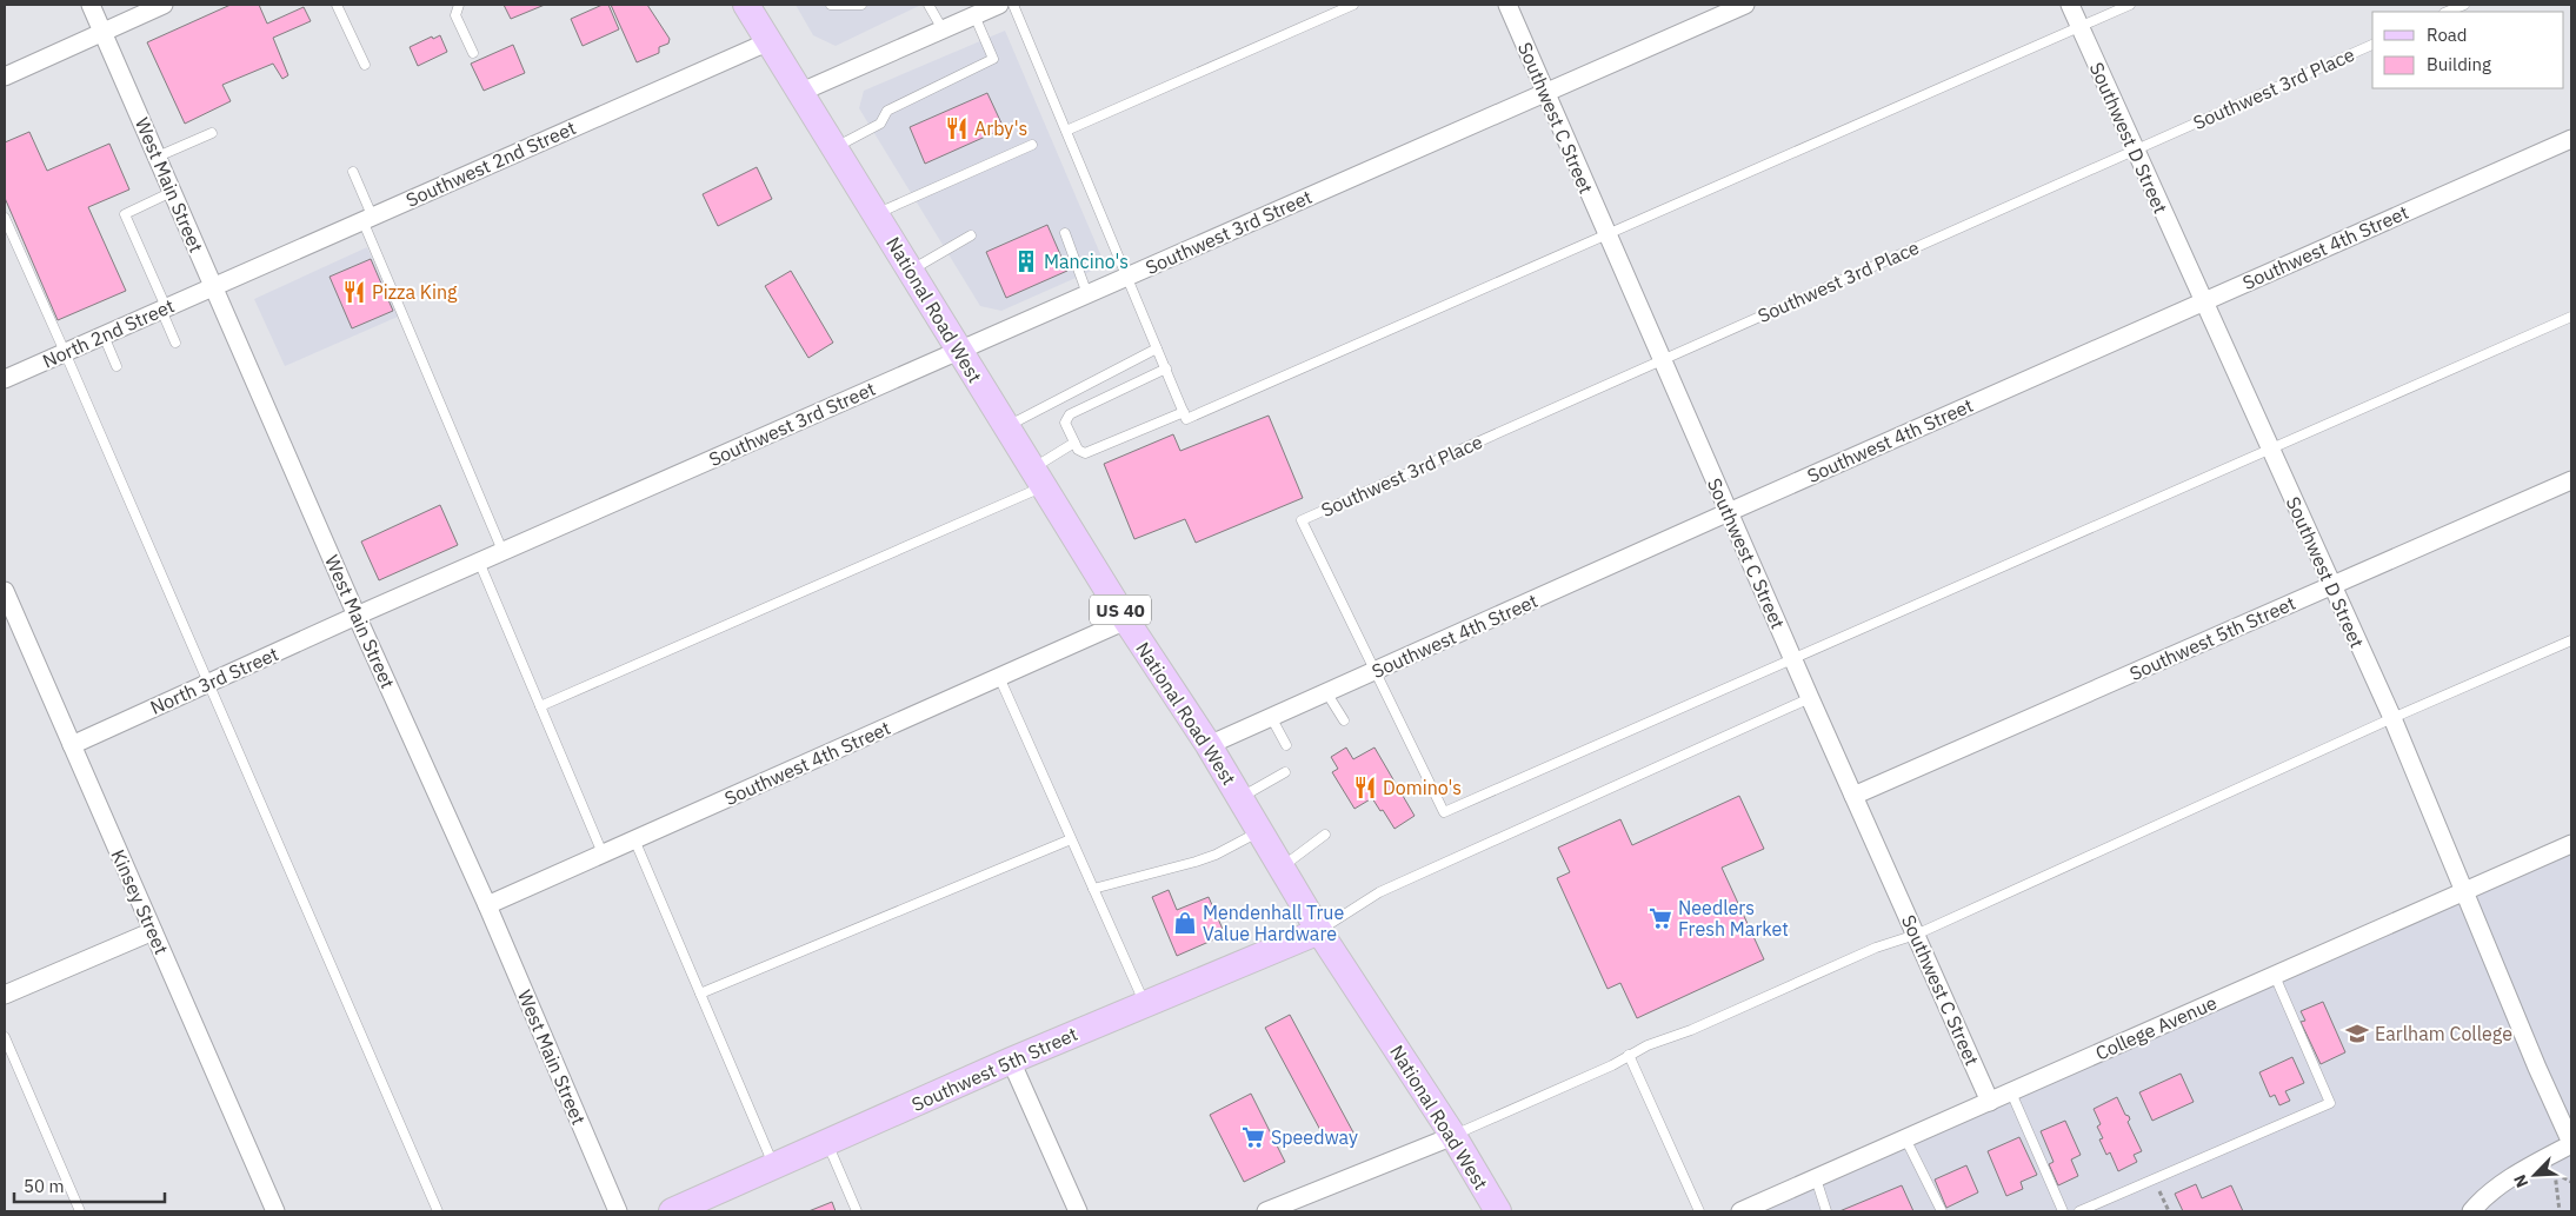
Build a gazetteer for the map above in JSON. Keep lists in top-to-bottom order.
{
  "streets": {
    "main road": ["National Road West", "US 40", "Southwest 5th Street"],
    "street": [
      "Southwest C Street",
      "Southwest D Street",
      "Southwest 2nd Street",
      "West Main Street",
      "Southwest 3rd Street",
      "Southwest 4th Street",
      "North 2nd Street",
      "North 3rd Street",
      "Kinsey Street",
      "College Avenue"
    ],
    "lane": ["Southwest 3rd Place"]
  },
  "crossings": [
    ["Southwest 3rd Place", "Southwest C Street"],
    ["Southwest 3rd Place", "Southwest D Street"],
    ["Southwest 3rd Place", "Southwest 4th Street"],
    ["Southwest C Street", "Southwest 3rd Street"],
    ["Southwest C Street", "Southwest 4th Street"],
    ["Southwest C Street", "Southwest 5th Street"],
    ["Southwest C Street", "College Avenue"],
    ["Southwest D Street", "Southwest 4th Street"],
    ["Southwest D Street", "Southwest 5th Street"],
    ["Southwest D Street", "College Avenue"],
    ["Southwest 2nd Street", "West Main Street"],
    ["Southwest 2nd Street", "National Road West"],
    ["Southwest 2nd Street", "North 2nd Street"],
    ["West Main Street", "Southwest 3rd Street"],
    ["West Main Street", "Southwest 4th Street"],
    ["West Main Street", "North 2nd Street"],
    ["West Main Street", "North 3rd Street"],
    ["Southwest 3rd Street", "National Road West"],
    ["Southwest 3rd Street", "North 3rd Street"],
    ["Southwest 4th Street", "National Road West"],
    ["National Road West", "Southwest 5th Street"],
    ["North 3rd Street", "Kinsey Street"]
  ],
  "places": {
    "restaurant": ["Arby's", "Pizza King", "Domino's"],
    "building": ["Mancino's"],
    "supermarket": ["Needlers Fresh Market", "Speedway"],
    "shop": ["Mendenhall True Value Hardware"],
    "school or university": ["Earlham College"]
  },
  "legend": ["Road", "Building"],
  "scale_bar": "50 m",
  "north": "bottom left"
}
